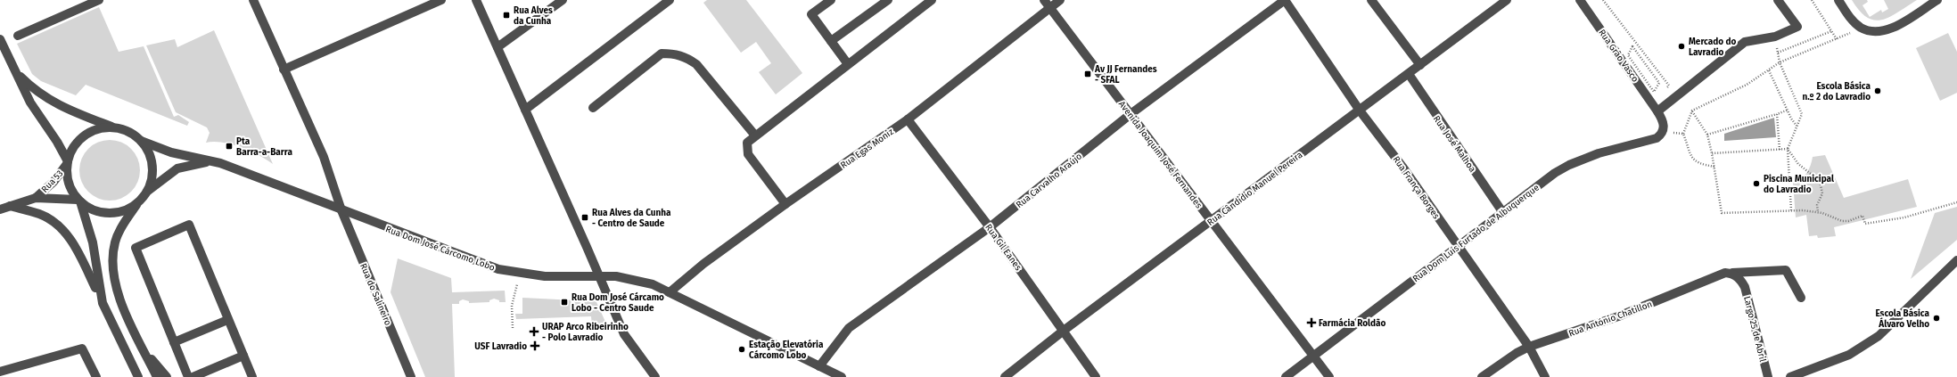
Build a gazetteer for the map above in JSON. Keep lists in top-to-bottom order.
{
  "streets": {
    "street": [
      "Rua Grão Vasco",
      "Rua José Malhoa",
      "Rua Egas Moniz",
      "Avenida Joaquim José Fernandes",
      "Rua Carvalho Araújo",
      "Rua 53",
      "Rua França Borges",
      "Rua Cândidio Manuel Pereira",
      "Rua Dom Luís Furtado de Albuquerque",
      "Rua Gil Eanes",
      "Rua Dom José Cárcomo Lobo",
      "Rua do Salineiro",
      "Rua António Chatillon",
      "Largo 25 de Abril"
    ]
  },
  "crossings": [
    ["Rua José Malhoa", "Rua Cândidio Manuel Pereira"],
    ["Rua José Malhoa", "Rua Dom Luís Furtado de Albuquerque"],
    ["Rua Egas Moniz", "Avenida Joaquim José Fernandes"],
    ["Rua Egas Moniz", "Rua Gil Eanes"],
    ["Rua Egas Moniz", "Rua Dom José Cárcomo Lobo"],
    ["Avenida Joaquim José Fernandes", "Rua Carvalho Araújo"],
    ["Avenida Joaquim José Fernandes", "Rua Cândidio Manuel Pereira"],
    ["Avenida Joaquim José Fernandes", "Rua Dom Luís Furtado de Albuquerque"],
    ["Rua Carvalho Araújo", "Rua França Borges"],
    ["Rua Carvalho Araújo", "Rua Gil Eanes"],
    ["Rua Carvalho Araújo", "Rua Dom José Cárcomo Lobo"],
    ["Rua 53", "Rua Dom José Cárcomo Lobo"],
    ["Rua França Borges", "Rua Cândidio Manuel Pereira"],
    ["Rua França Borges", "Rua Dom Luís Furtado de Albuquerque"],
    ["Rua França Borges", "Rua António Chatillon"],
    ["Rua Cândidio Manuel Pereira", "Rua Gil Eanes"],
    ["Rua Dom José Cárcomo Lobo", "Rua do Salineiro"],
    ["Rua António Chatillon", "Largo 25 de Abril"]
  ],
  "places": {
    "transit": [
      "Rua Alves da Cunha",
      "Av JJ Fernandes - SFAL",
      "Pta Barra-a-Barra",
      "Rua Alves da Cunha - Centro de Saude",
      "Rua Dom José Cárcamo Lobo - Centro Saude"
    ],
    "other": [
      "Mercado do Lavradio",
      "Escola Básica n.º 2 do Lavradio",
      "Piscina Municipal do Lavradio",
      "Escola Básica Álvaro Velho",
      "Estação Elevatória Cárcomo Lobo"
    ],
    "health": ["Farmácia Roldão", "URAP Arco Ribeirinho - Polo Lavradio", "USF Lavradio"]
  }
}
